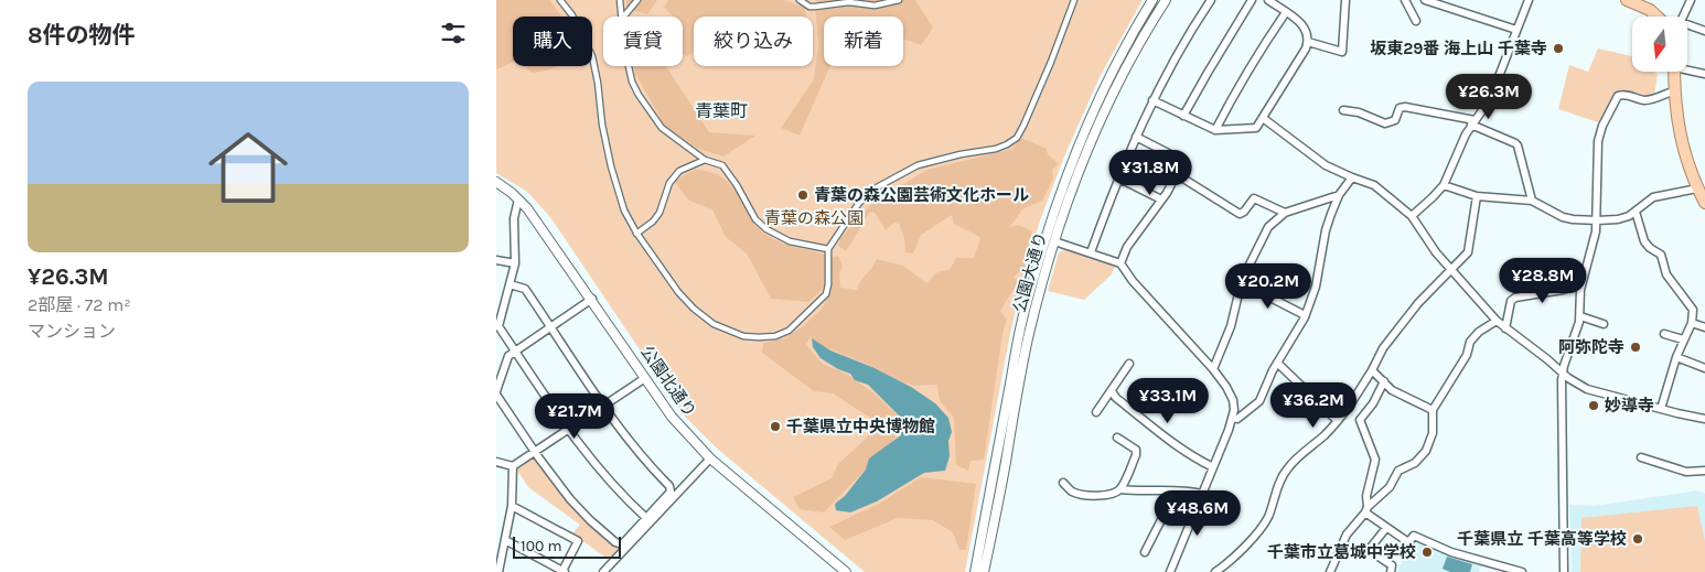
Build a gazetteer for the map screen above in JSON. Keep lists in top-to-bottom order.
{
  "streets": {
    "street": ["公園大通り", "公園北通り"]
  },
  "districts": ["青葉町"],
  "parks": ["青葉の森公園"],
  "places": [
    "坂東29番 海上山 千葉寺",
    "青葉の森公園芸術文化ホール",
    "阿弥陀寺",
    "妙導寺",
    "千葉県立中央博物館",
    "千葉県立 千葉高等学校",
    "千葉市立葛城中学校"
  ],
  "scale_bar": "100 m",
  "north": "bottom",
  "page": {
    "heading": "8件の物件",
    "chip": [
      "購入",
      "賃貸",
      "絞り込み",
      "新着"
    ],
    "list": [
      {
        "name": "¥26.3M",
        "note": "2部屋 · 72 m² · マンション"
      }
    ],
    "price": [
      "¥26.3M",
      "¥31.8M",
      "¥28.8M",
      "¥20.2M",
      "¥33.1M",
      "¥36.2M",
      "¥21.7M",
      "¥48.6M"
    ],
    "scale": "100 m"
  }
}
